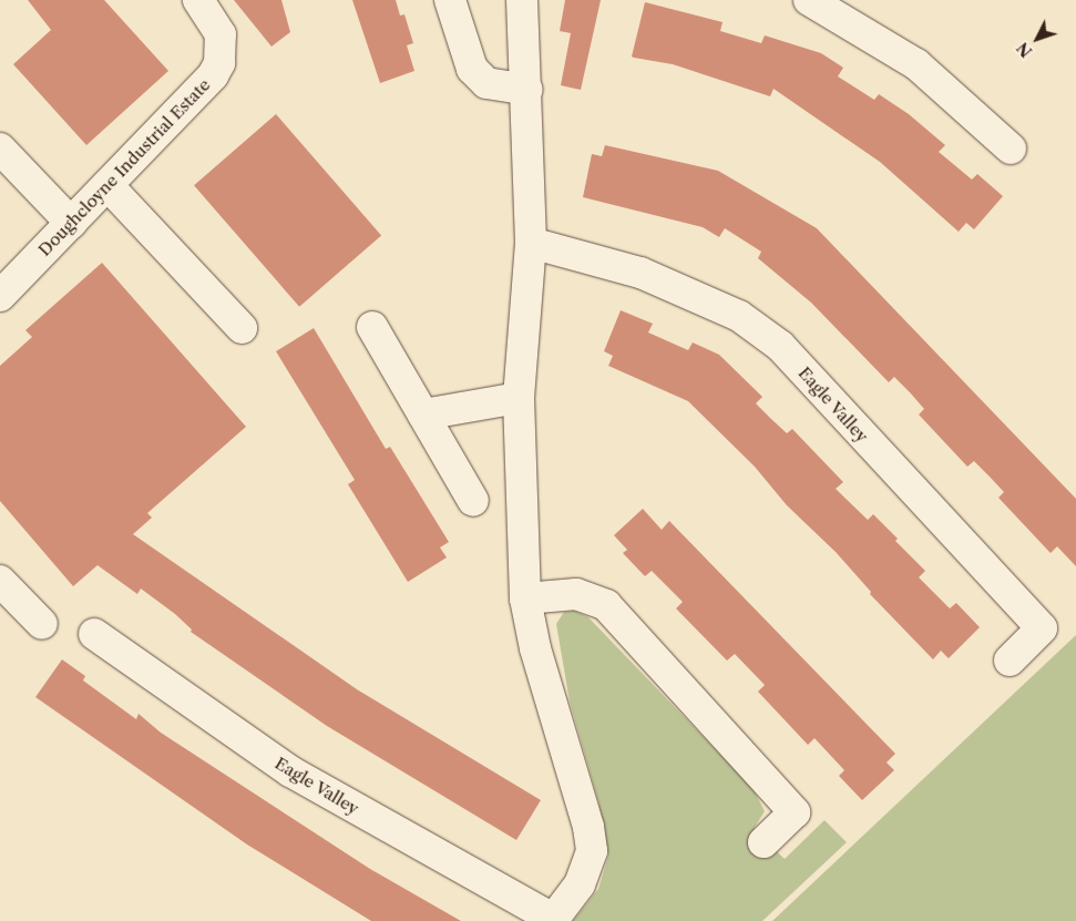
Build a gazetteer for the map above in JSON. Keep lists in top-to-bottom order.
{
  "streets": {
    "street": ["Doughcloyne Industrial Estate", "Eagle Valley"]
  },
  "north": "bottom left"
}
